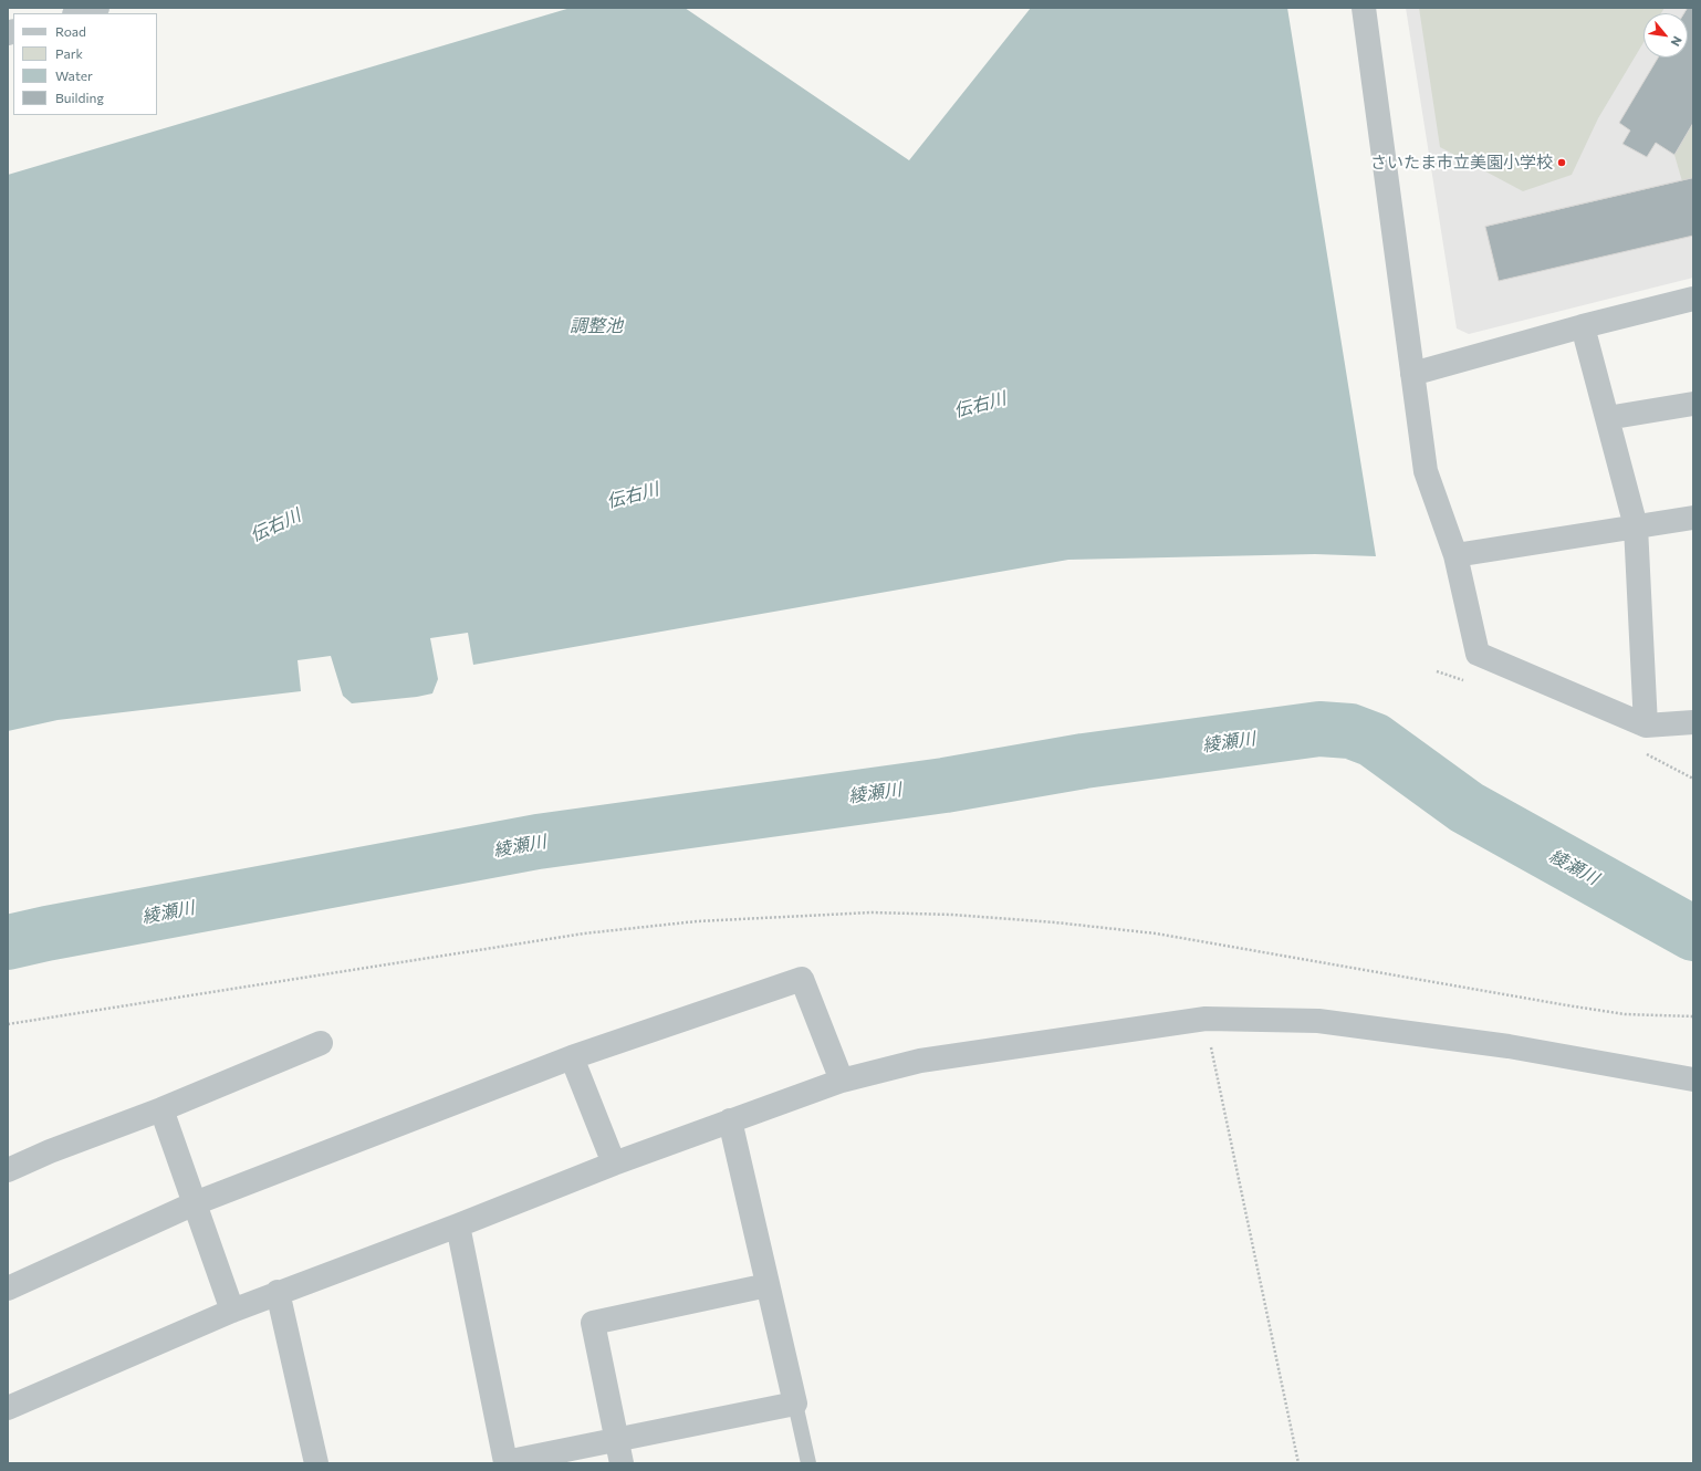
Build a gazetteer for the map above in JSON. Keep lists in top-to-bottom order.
{
  "water": ["調整池", "伝右川", "綾瀬川"],
  "places": ["さいたま市立美園小学校"],
  "legend": [
    "Road",
    "Park",
    "Water",
    "Building"
  ],
  "north": "bottom right"
}
